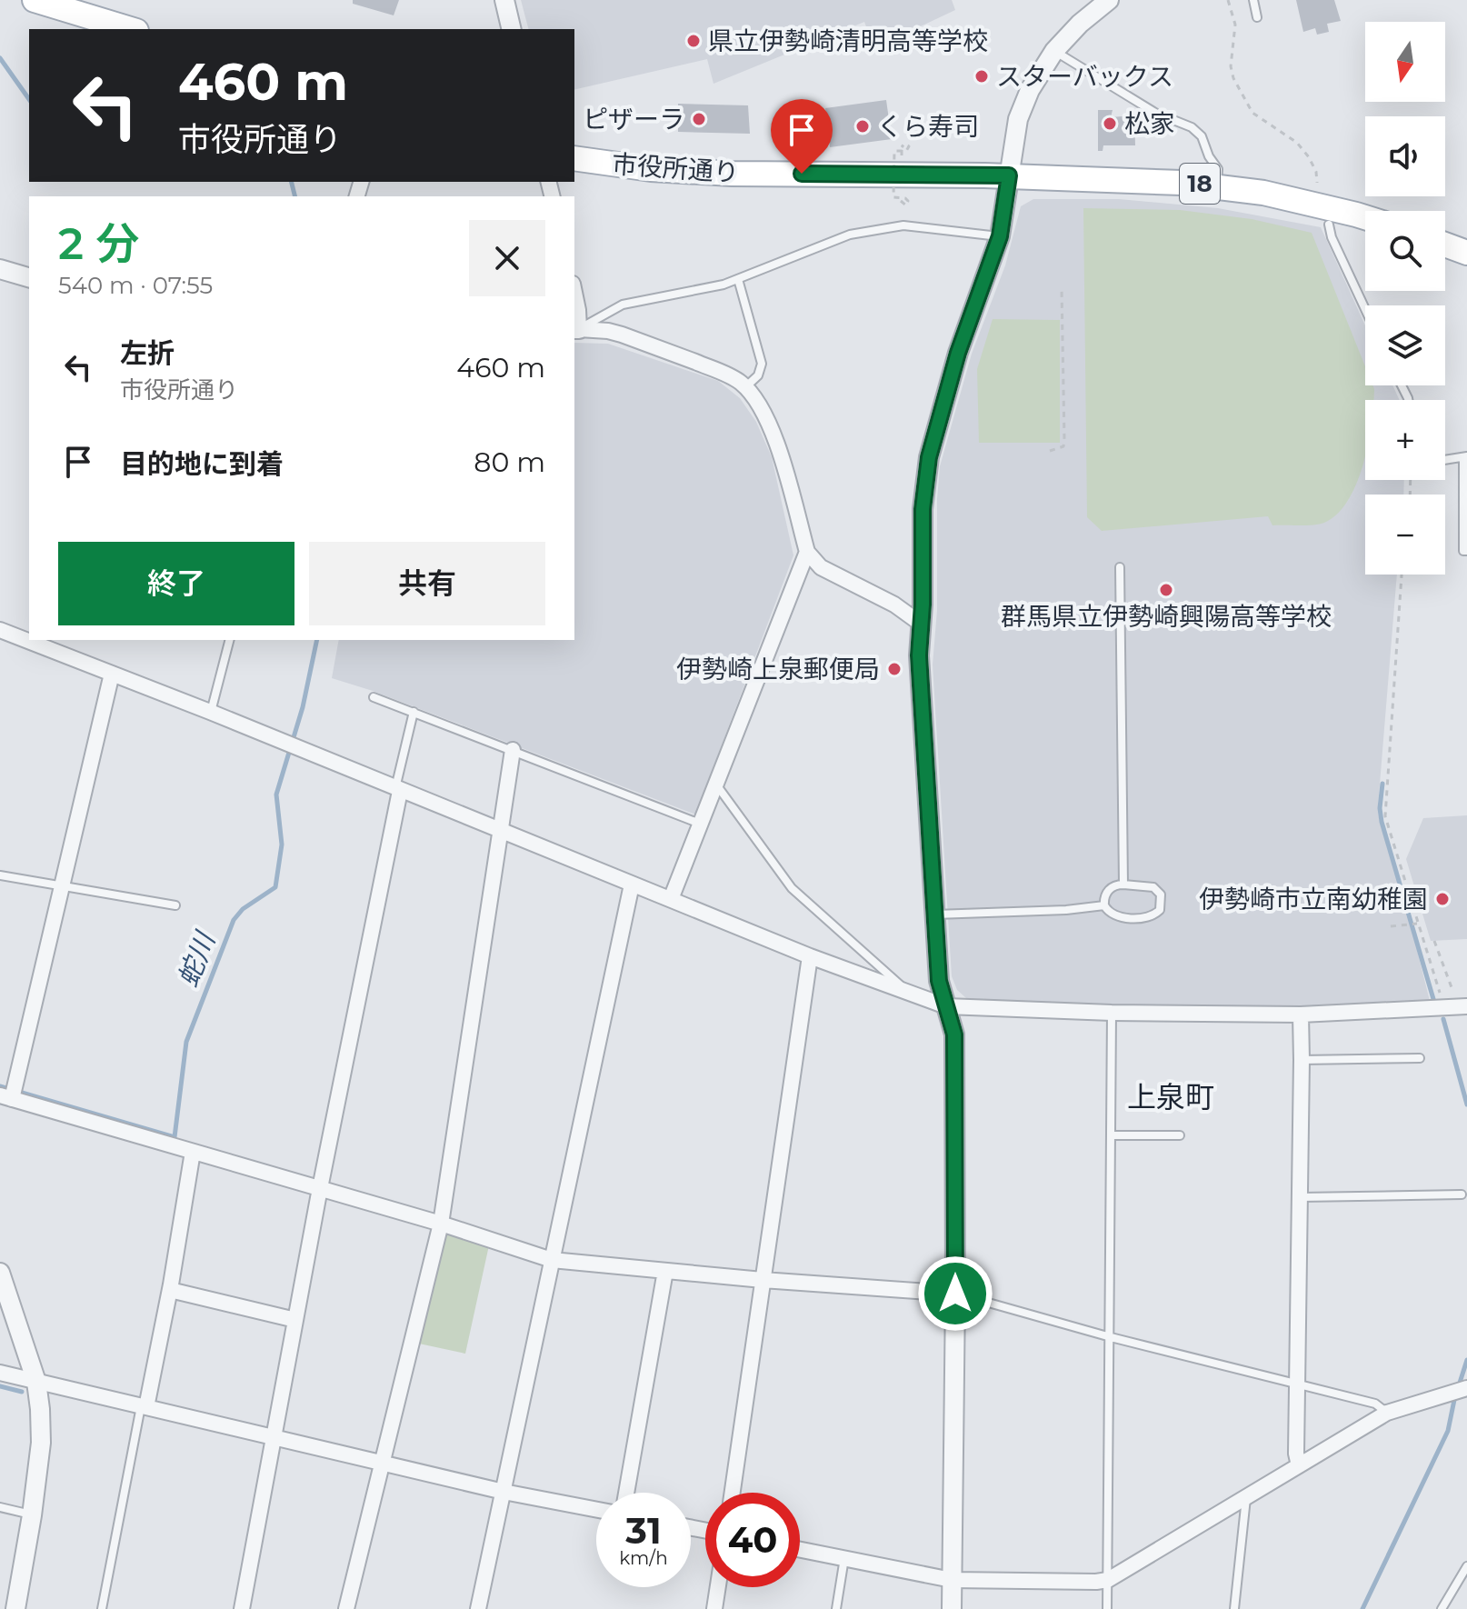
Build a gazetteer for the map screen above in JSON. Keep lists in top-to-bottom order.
{
  "streets": {
    "main road": ["市役所通り", "18"]
  },
  "districts": ["上泉町"],
  "water": ["蛇川"],
  "places": [
    "県立伊勢崎清明高等学校",
    "スターバックス",
    "ピザーラ",
    "松家",
    "くら寿司",
    "群馬県立伊勢崎興陽高等学校",
    "伊勢崎上泉郵便局",
    "伊勢崎市立南幼稚園"
  ],
  "north": "bottom",
  "page": {
    "map_buttons": ["+", "−"],
    "turn": ["460 m", "市役所通り"],
    "heading": ["2 分", "540 m · 07:55"],
    "list": [
      {
        "name": "左折",
        "note": "市役所通り",
        "value": "460 m"
      },
      {
        "name": "目的地に到着",
        "value": "80 m"
      }
    ],
    "buttons": ["終了", "共有"],
    "speed": "31 km/h",
    "limit": "40"
  }
}
